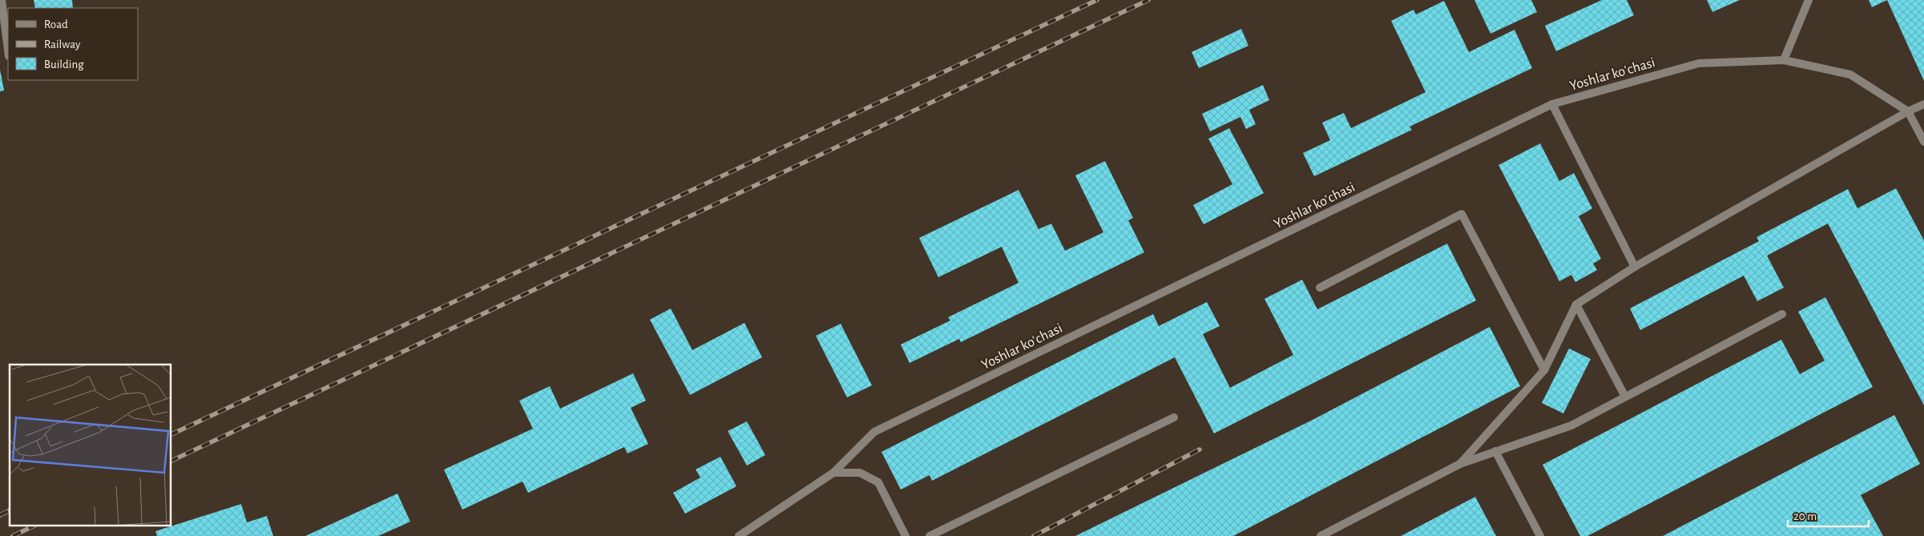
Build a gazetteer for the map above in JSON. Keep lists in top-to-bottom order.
{
  "streets": {
    "street": ["Yoshlar koʻchasi"]
  },
  "legend": ["Road", "Railway", "Building"],
  "scale_bar": "20 m"
}
